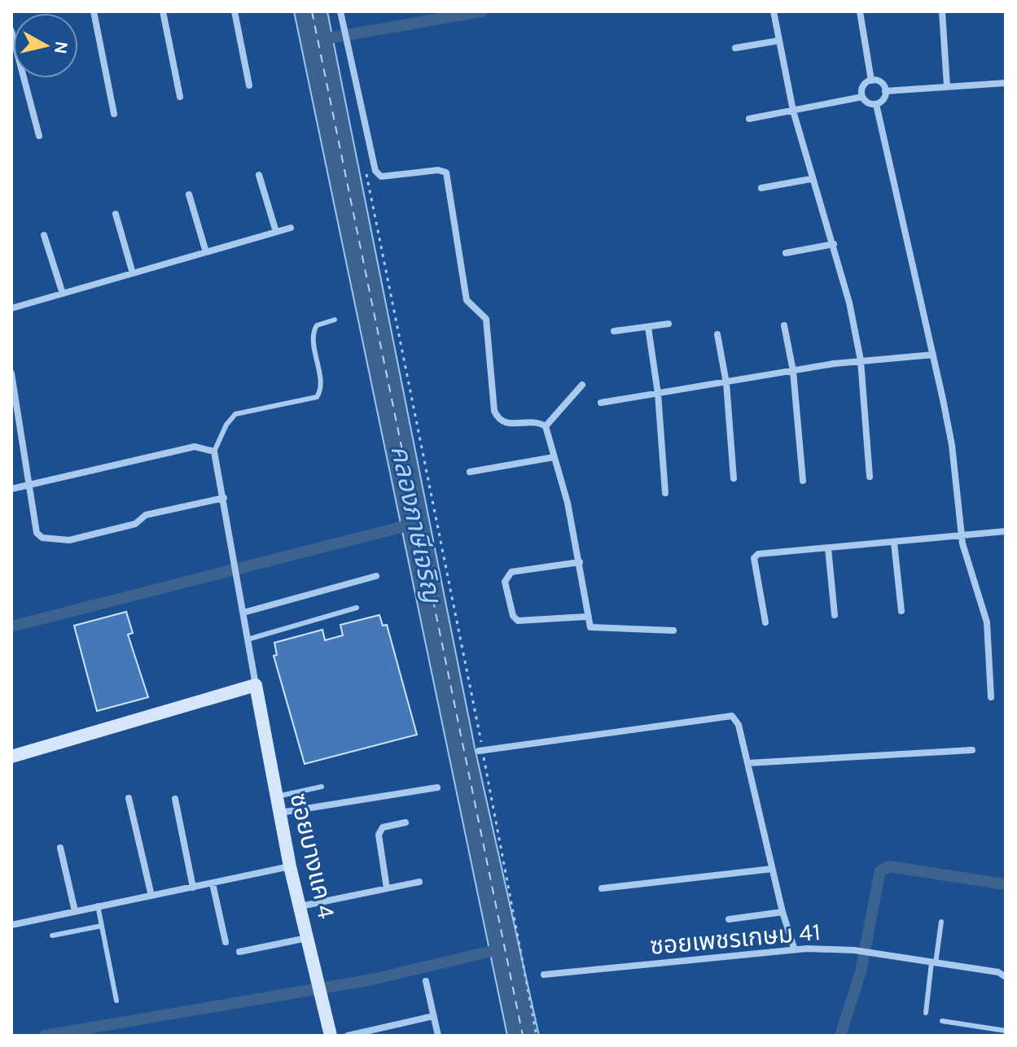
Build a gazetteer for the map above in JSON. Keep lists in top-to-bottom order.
{
  "streets": {
    "street": ["ซอยบางแค 4", "ซอยเพชรเกษม 41"]
  },
  "water": ["คลองภาษีเจริญ"],
  "north": "right"
}
